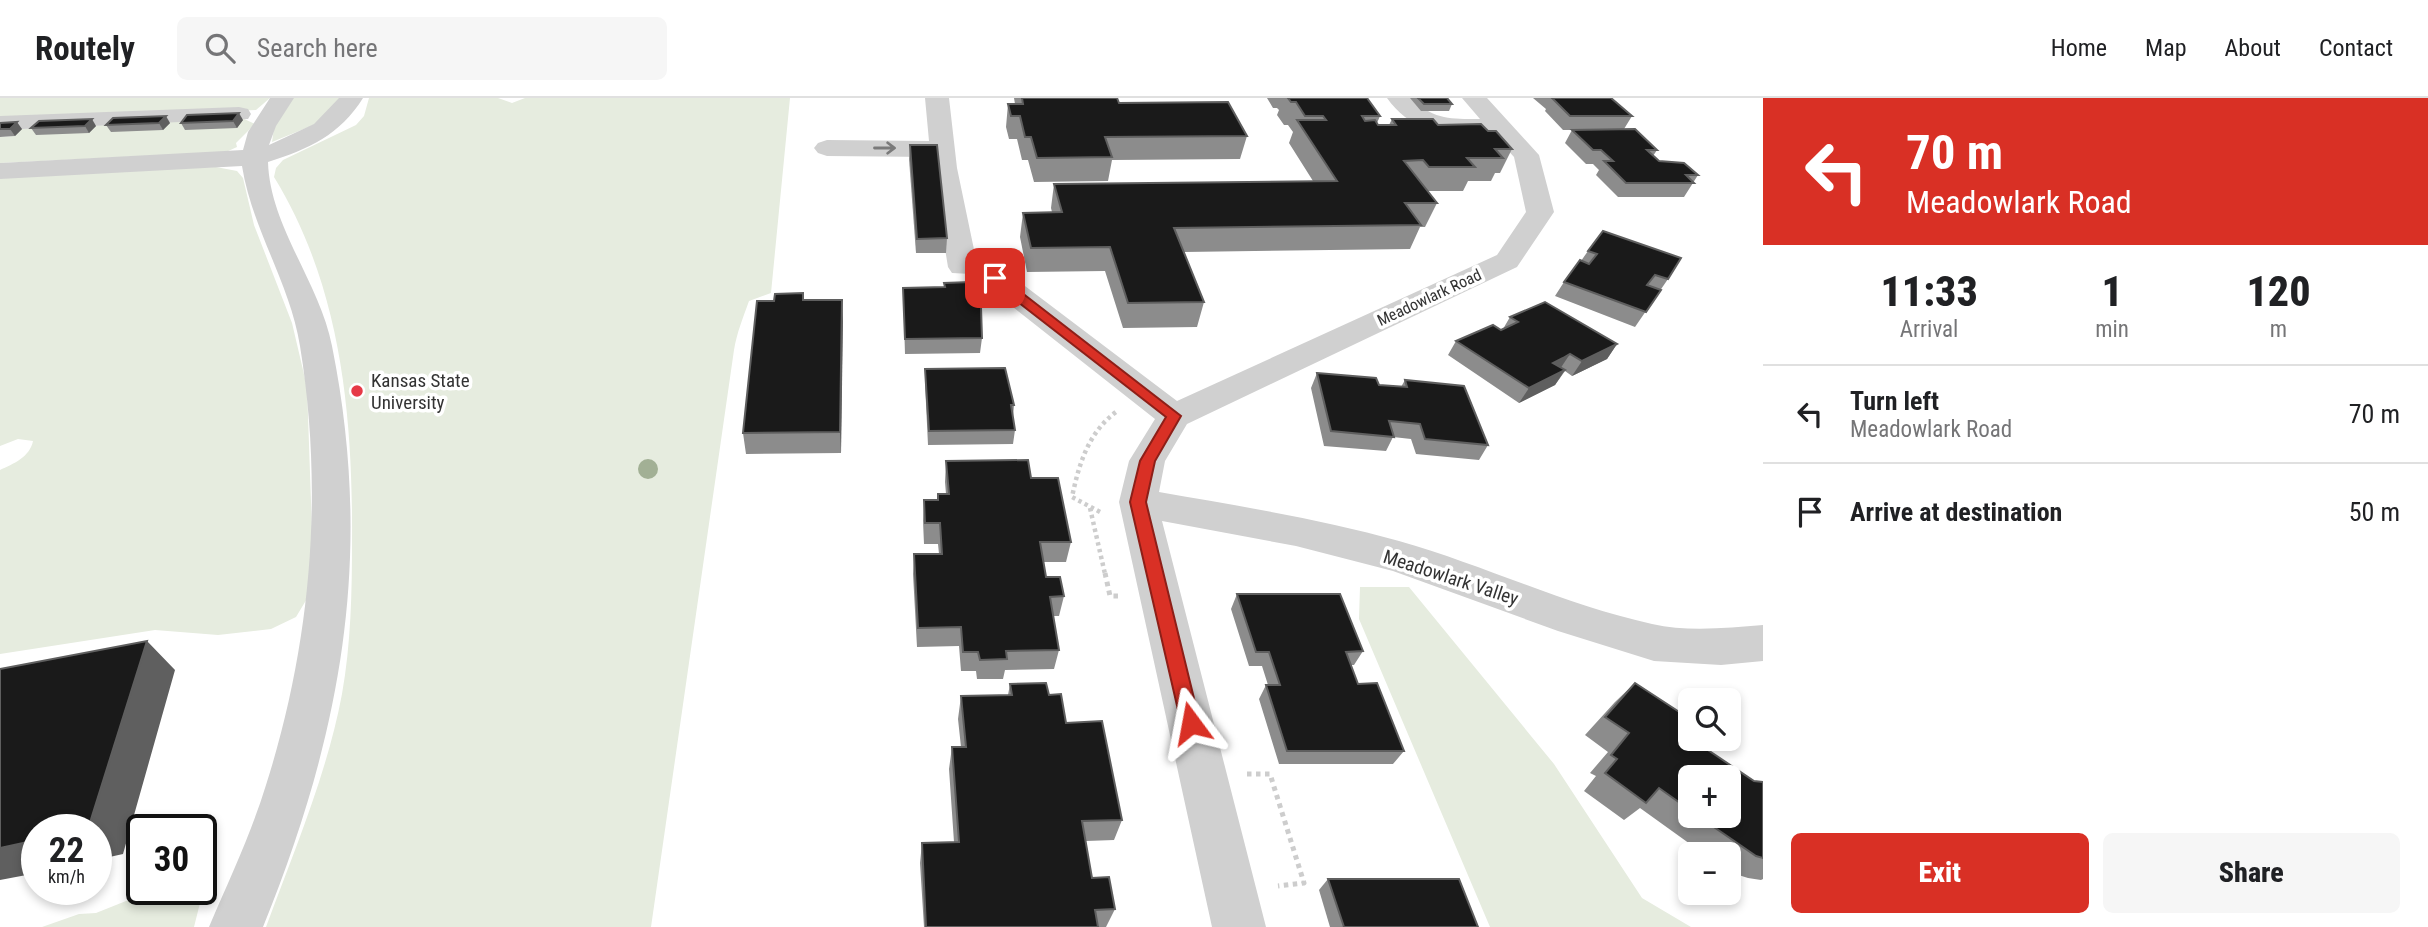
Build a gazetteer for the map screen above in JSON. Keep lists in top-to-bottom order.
{
  "streets": {
    "street": ["Meadowlark Road", "Meadowlark Valley"]
  },
  "places": ["Kansas State University"],
  "page": {
    "header": "Routely",
    "search": "Search here",
    "nav": [
      "Home",
      "Map",
      "About",
      "Contact"
    ],
    "turn": ["70 m", "Meadowlark Road"],
    "eta": [
      "11:33",
      "Arrival",
      "1",
      "min",
      "120",
      "m"
    ],
    "list": [
      {
        "name": "Turn left",
        "note": "Meadowlark Road",
        "value": "70 m"
      },
      {
        "name": "Arrive at destination",
        "value": "50 m"
      }
    ],
    "map_buttons": ["+", "−"],
    "speed": "22 km/h",
    "limit": "30",
    "buttons": ["Exit", "Share"]
  }
}
